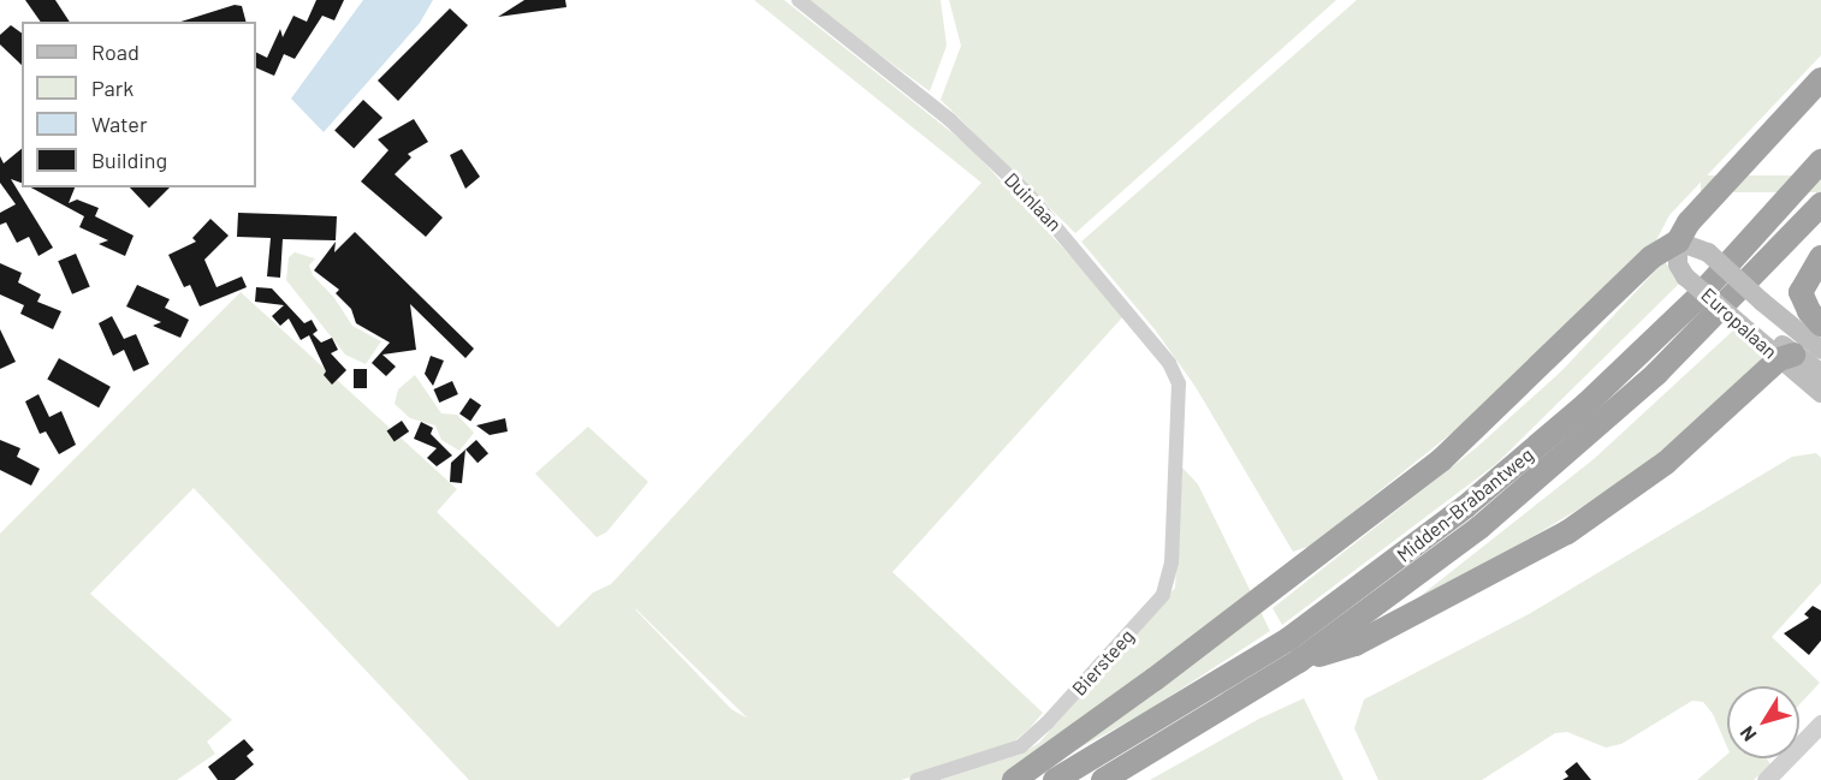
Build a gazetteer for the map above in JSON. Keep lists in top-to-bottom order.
{
  "streets": {
    "highway": ["Midden-Brabantweg"],
    "main road": ["Europalaan"],
    "street": ["Duinlaan", "Biersteeg"]
  },
  "crossings": [
    ["Duinlaan", "Biersteeg"]
  ],
  "legend": [
    "Road",
    "Park",
    "Water",
    "Building"
  ],
  "north": "bottom left"
}
